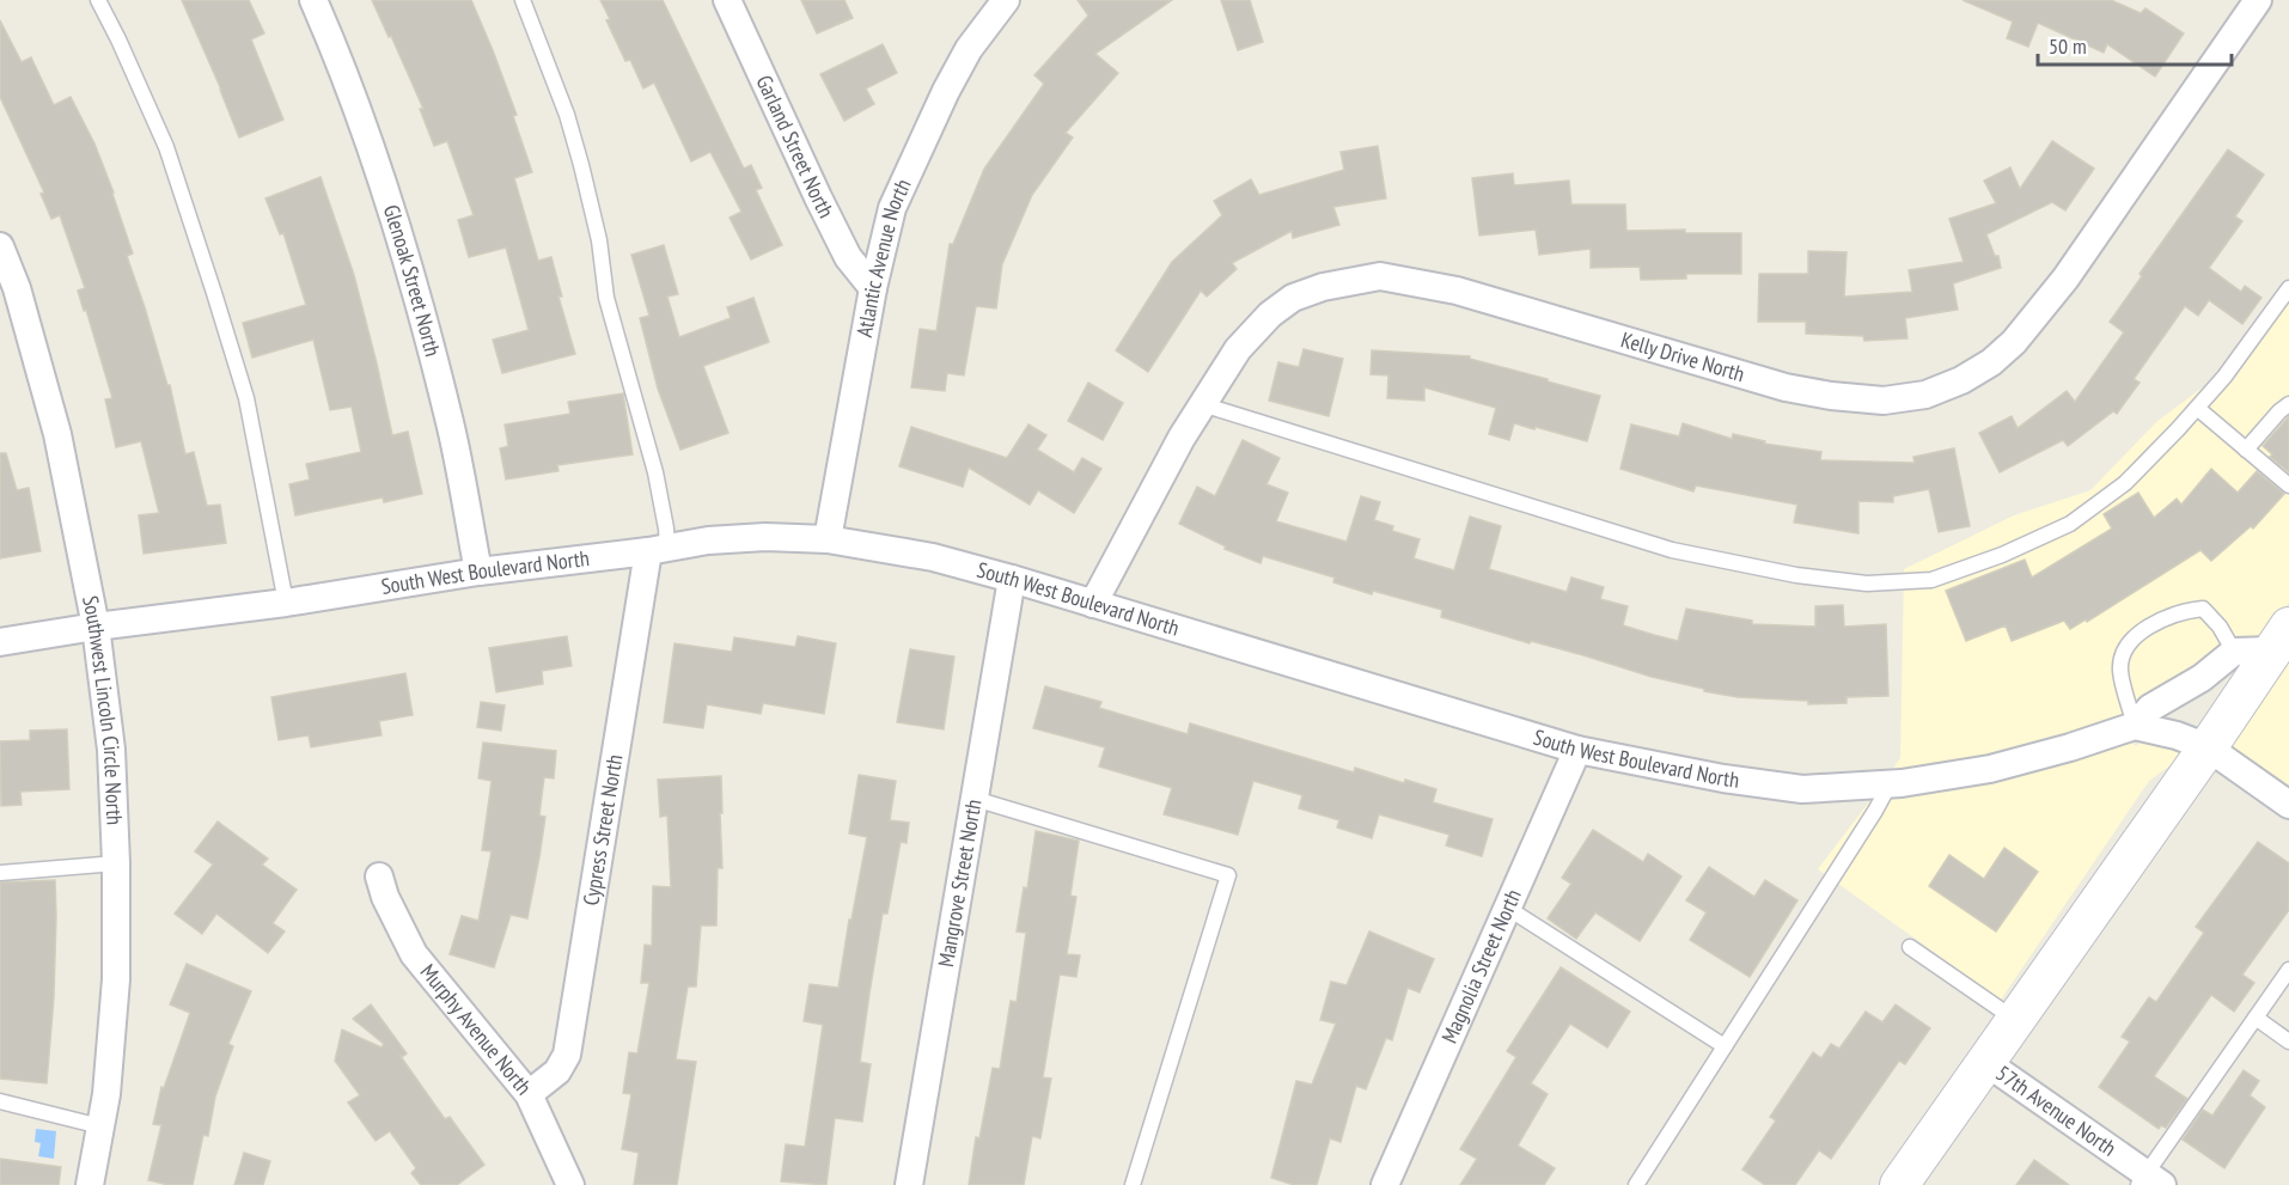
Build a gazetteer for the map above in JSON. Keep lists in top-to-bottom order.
{
  "streets": {
    "street": [
      "Garland Street North",
      "Atlantic Avenue North",
      "Glenoak Street North",
      "Kelly Drive North",
      "South West Boulevard North",
      "Southwest Lincoln Circle North",
      "Cypress Street North",
      "Mangrove Street North",
      "Magnolia Street North",
      "Murphy Avenue North",
      "57th Avenue North"
    ]
  },
  "crossings": [
    ["Garland Street North", "Atlantic Avenue North"],
    ["Atlantic Avenue North", "South West Boulevard North"],
    ["Glenoak Street North", "South West Boulevard North"],
    ["Kelly Drive North", "South West Boulevard North"],
    ["South West Boulevard North", "Southwest Lincoln Circle North"],
    ["South West Boulevard North", "Cypress Street North"],
    ["South West Boulevard North", "Mangrove Street North"],
    ["South West Boulevard North", "Magnolia Street North"],
    ["Cypress Street North", "Murphy Avenue North"]
  ],
  "scale_bar": "50 m"
}
